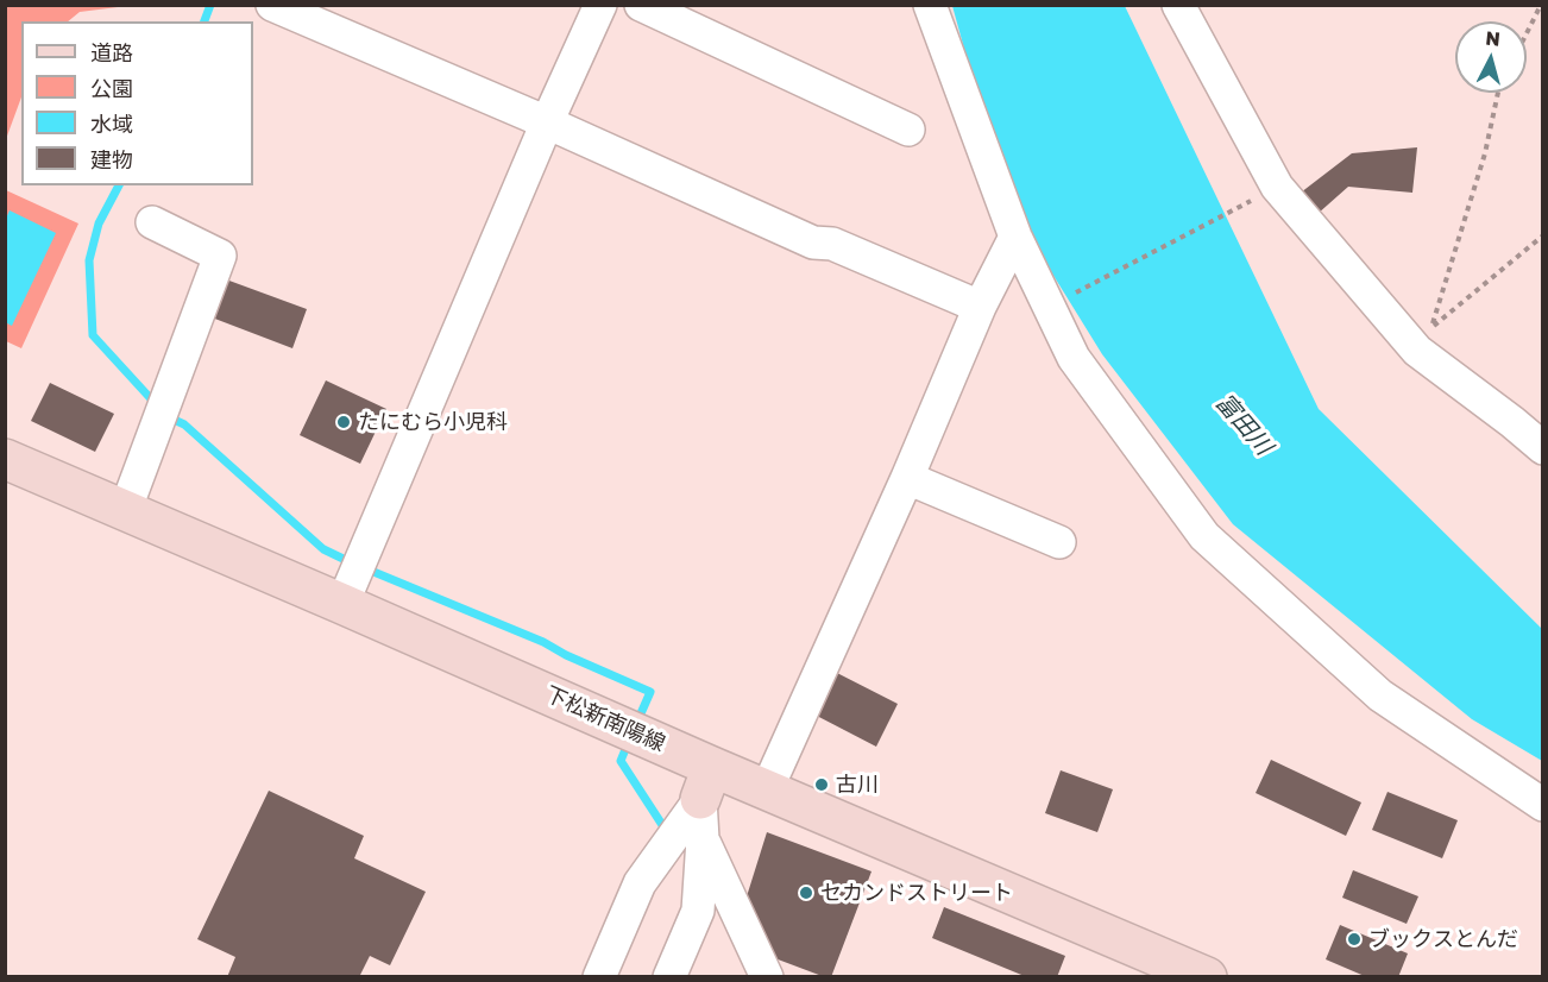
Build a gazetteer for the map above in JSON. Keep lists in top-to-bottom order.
{
  "streets": {
    "main road": ["下松新南陽線"]
  },
  "water": ["富田川"],
  "places": [
    "たにむら小児科",
    "古川",
    "セカンドストリート",
    "ブックスとんだ"
  ],
  "legend": [
    "道路",
    "公園",
    "水域",
    "建物"
  ],
  "north": "top"
}
